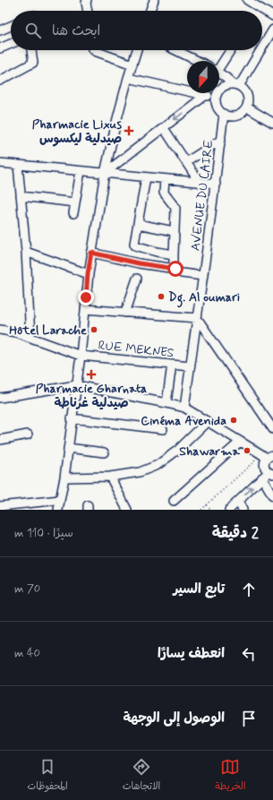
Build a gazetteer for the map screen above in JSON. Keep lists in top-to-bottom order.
{
  "streets": {
    "street": ["AVENUE DU CAIRE", "RUE MEKNES"]
  },
  "crossings": [
    ["AVENUE DU CAIRE", "RUE MEKNES"]
  ],
  "places": {
    "health": ["Pharmacie Lixus صيدلية ليكسوس", "Pharmacie Gharnata صيدلية غرناطة"],
    "other": [
      "Dg. Al oumari",
      "Hôtel Larache",
      "Cinéma Avenida",
      "Shawarma"
    ]
  },
  "north": "bottom",
  "page": {
    "search": "ابحث هنا",
    "heading": ["2 دقيقة", "سيرًا · 110 m"],
    "list": [
      ["تابع السير", "70 m"],
      ["انعطف يسارًا", "40 m"],
      "الوصول إلى الوجهة"
    ],
    "nav": ["الخريطة", "الاتجاهات", "المحفوظات"]
  }
}
